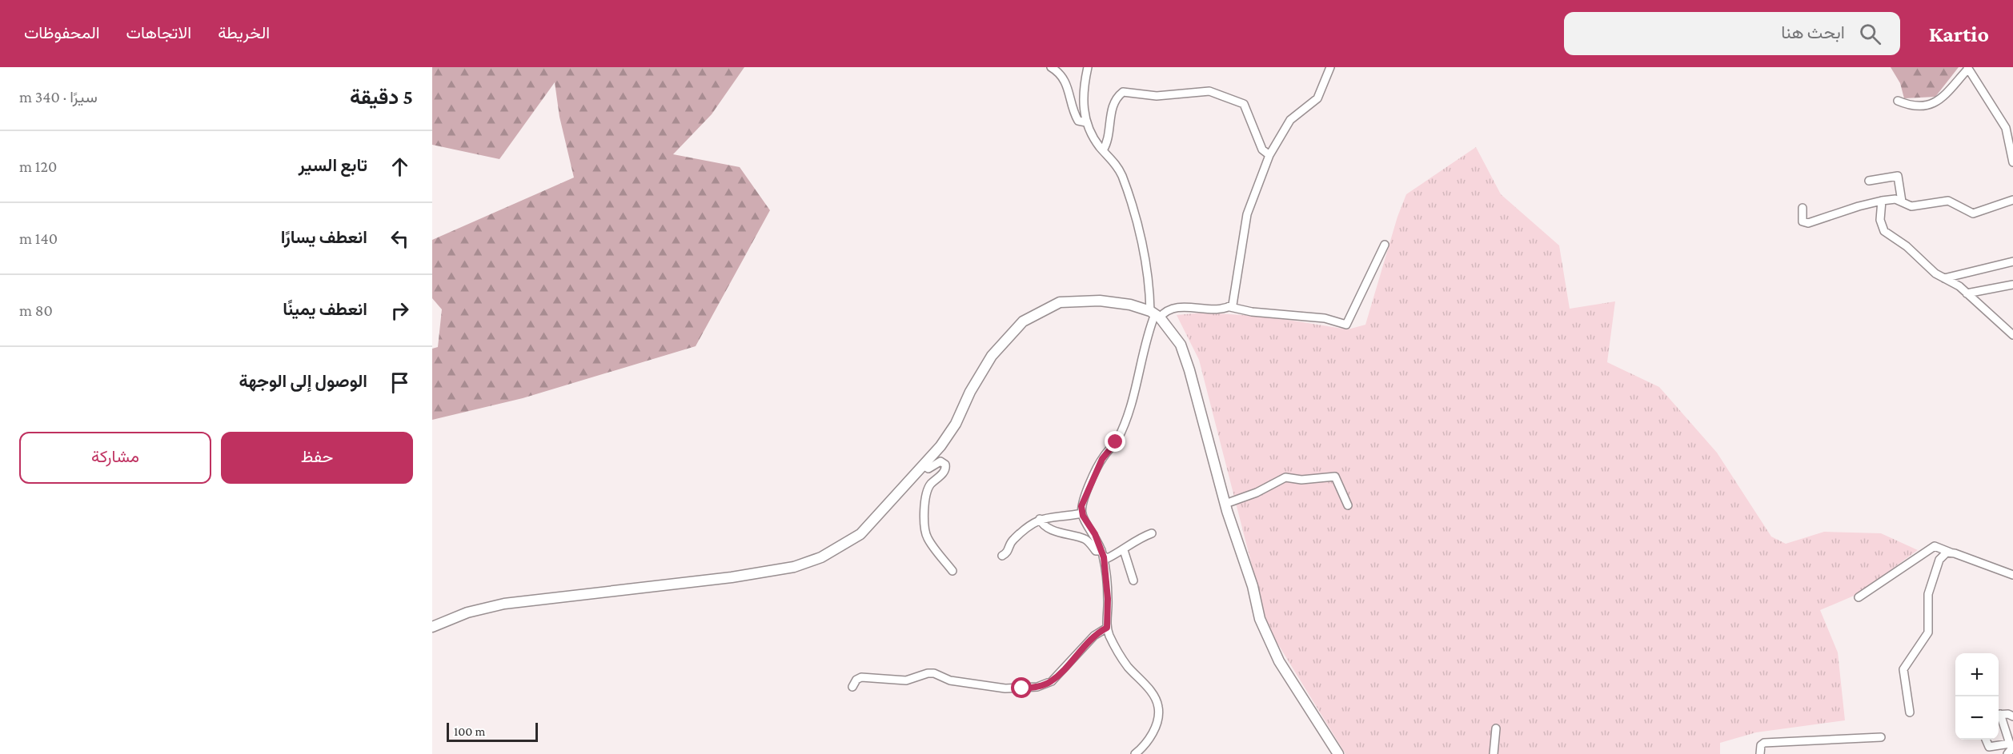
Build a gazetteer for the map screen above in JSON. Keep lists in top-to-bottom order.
{
  "scale_bar": "100 m",
  "page": {
    "header": "Kartio",
    "search": "ابحث هنا",
    "nav": ["الخريطة", "الاتجاهات", "المحفوظات"],
    "heading": ["5 دقيقة", "سيرًا · 340 m"],
    "list": [
      ["تابع السير", "120 m"],
      ["انعطف يسارًا", "140 m"],
      ["انعطف يمينًا", "80 m"],
      "الوصول إلى الوجهة"
    ],
    "buttons": ["حفظ", "مشاركة"],
    "map_buttons": ["+", "−"],
    "scale": "100 m"
  }
}
